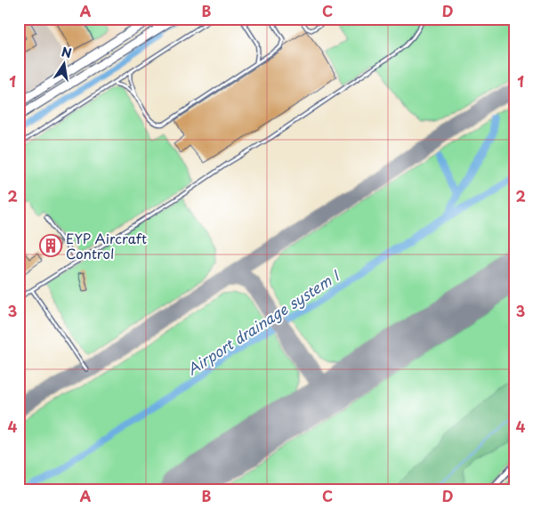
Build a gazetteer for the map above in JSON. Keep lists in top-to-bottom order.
{
  "water": ["Airport drainage system I"],
  "places": {
    "building": ["EYP Aircraft Control"]
  },
  "north": "top",
  "grid": {
    "columns": [
      "A",
      "B",
      "C",
      "D"
    ],
    "rows": [
      "1",
      "2",
      "3",
      "4"
    ]
  }
}
